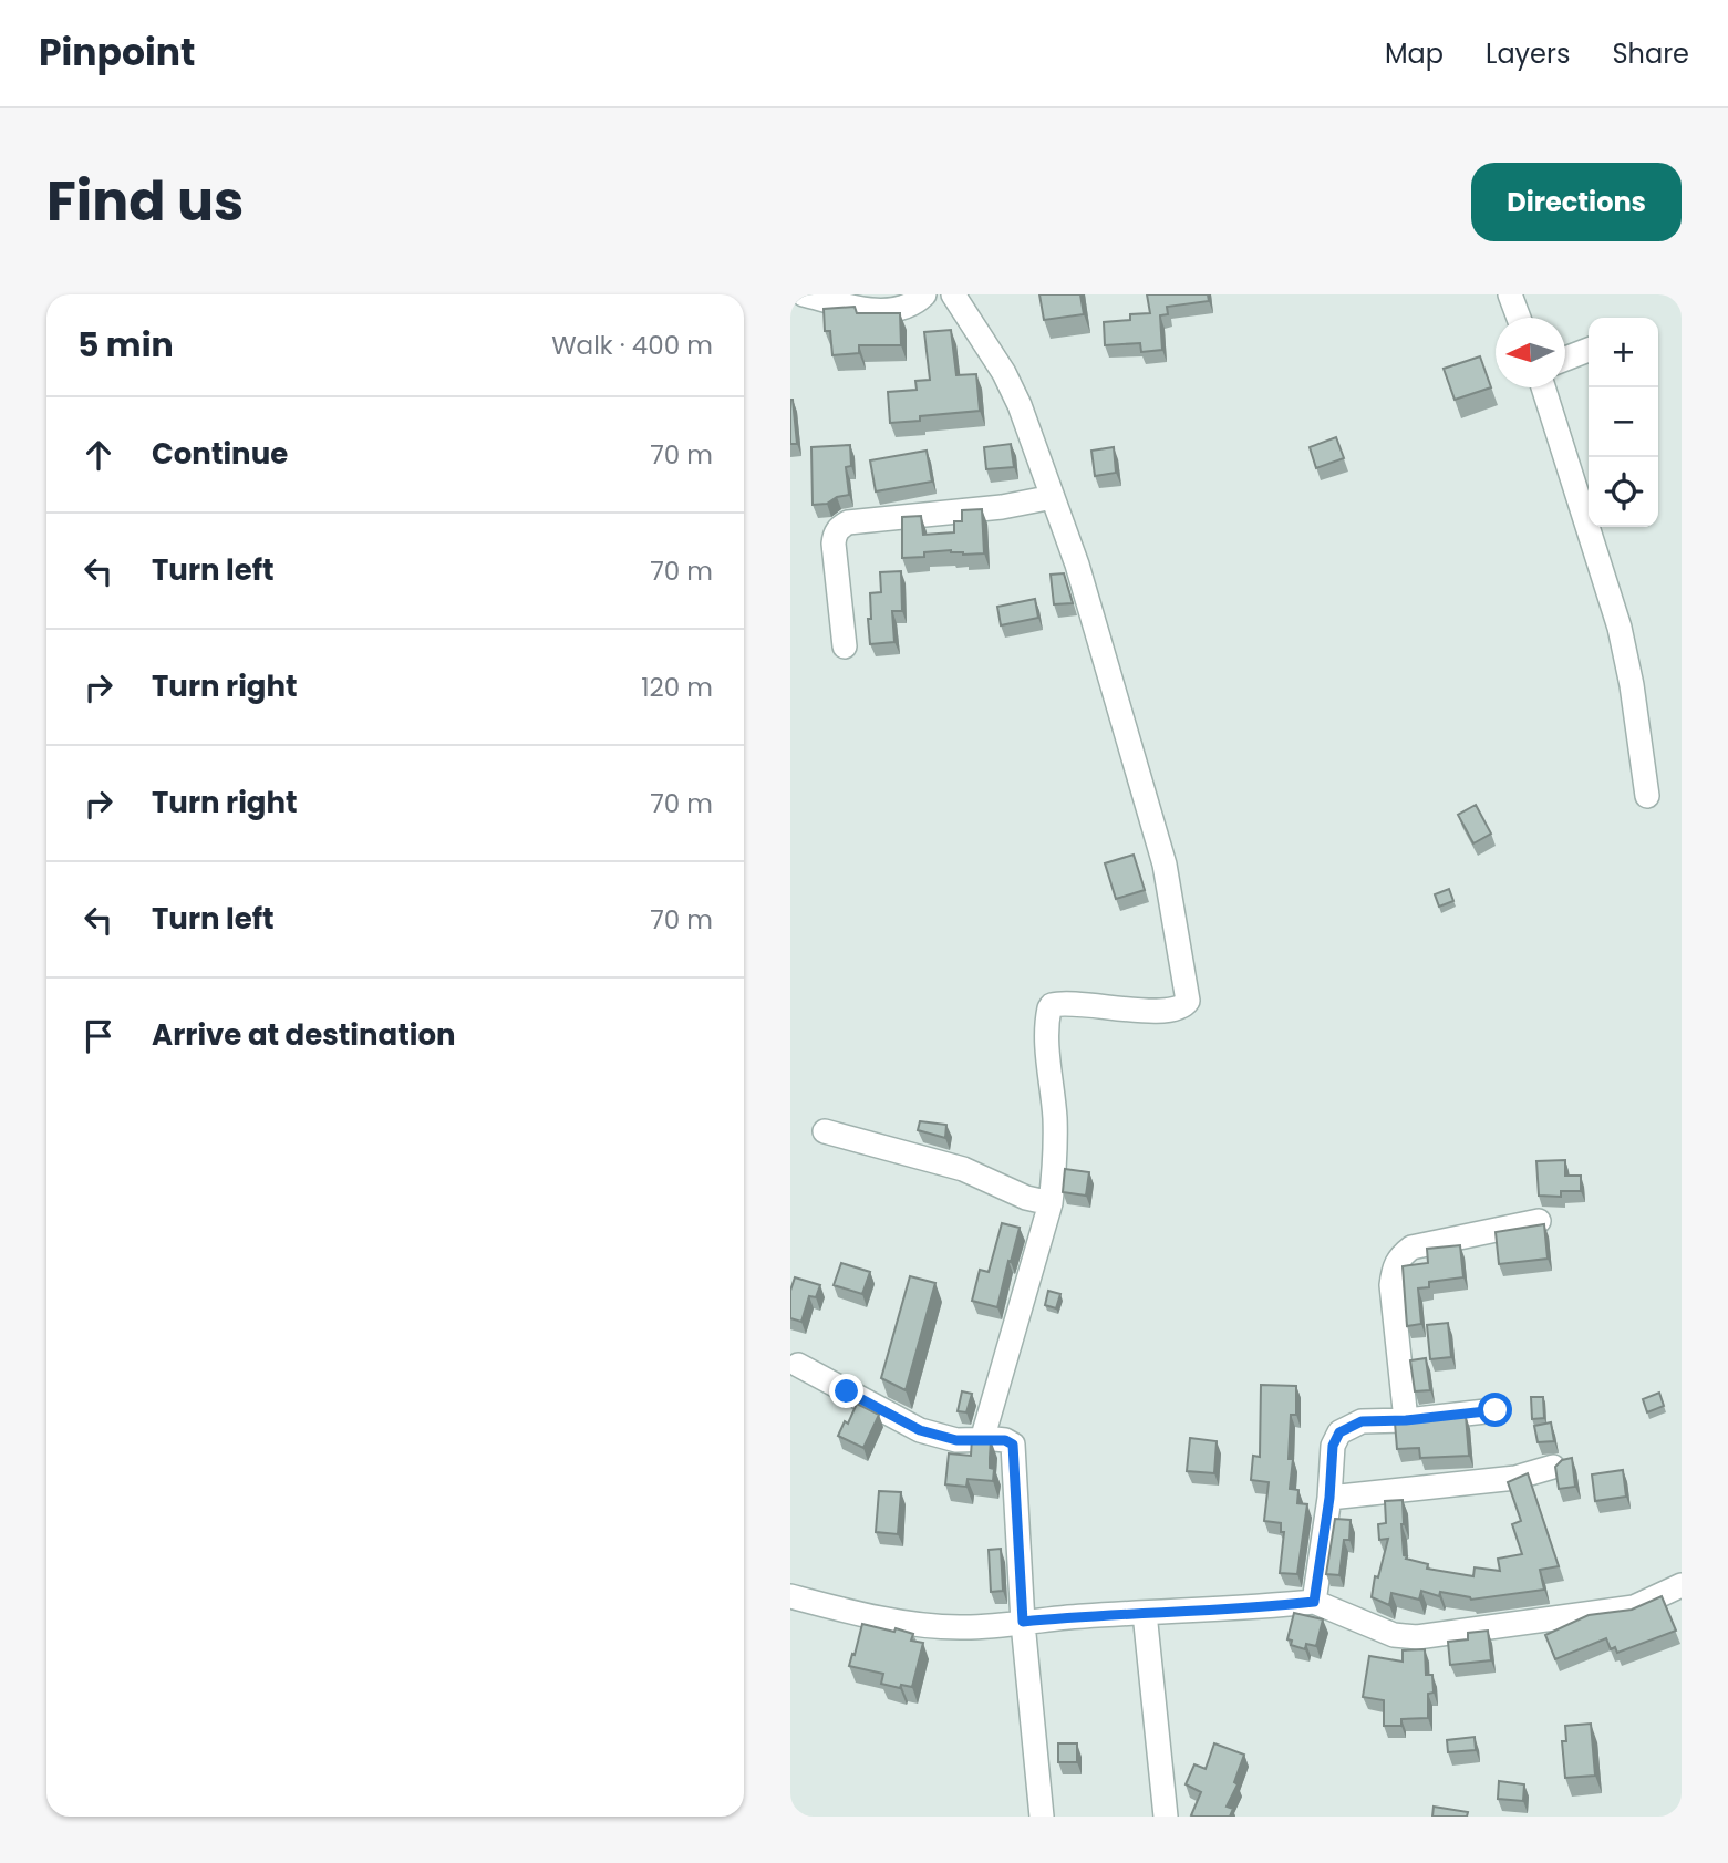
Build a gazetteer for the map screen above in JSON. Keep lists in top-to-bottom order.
{
  "north": "left",
  "page": {
    "header": "Pinpoint",
    "nav": ["Map", "Layers", "Share"],
    "title": "Find us",
    "buttons": "Directions",
    "heading": ["5 min", "Walk · 400 m"],
    "map_buttons": ["+", "−"],
    "list": [
      ["Continue", "70 m"],
      ["Turn left", "70 m"],
      ["Turn right", "120 m"],
      ["Turn right", "70 m"],
      ["Turn left", "70 m"],
      "Arrive at destination"
    ]
  }
}
